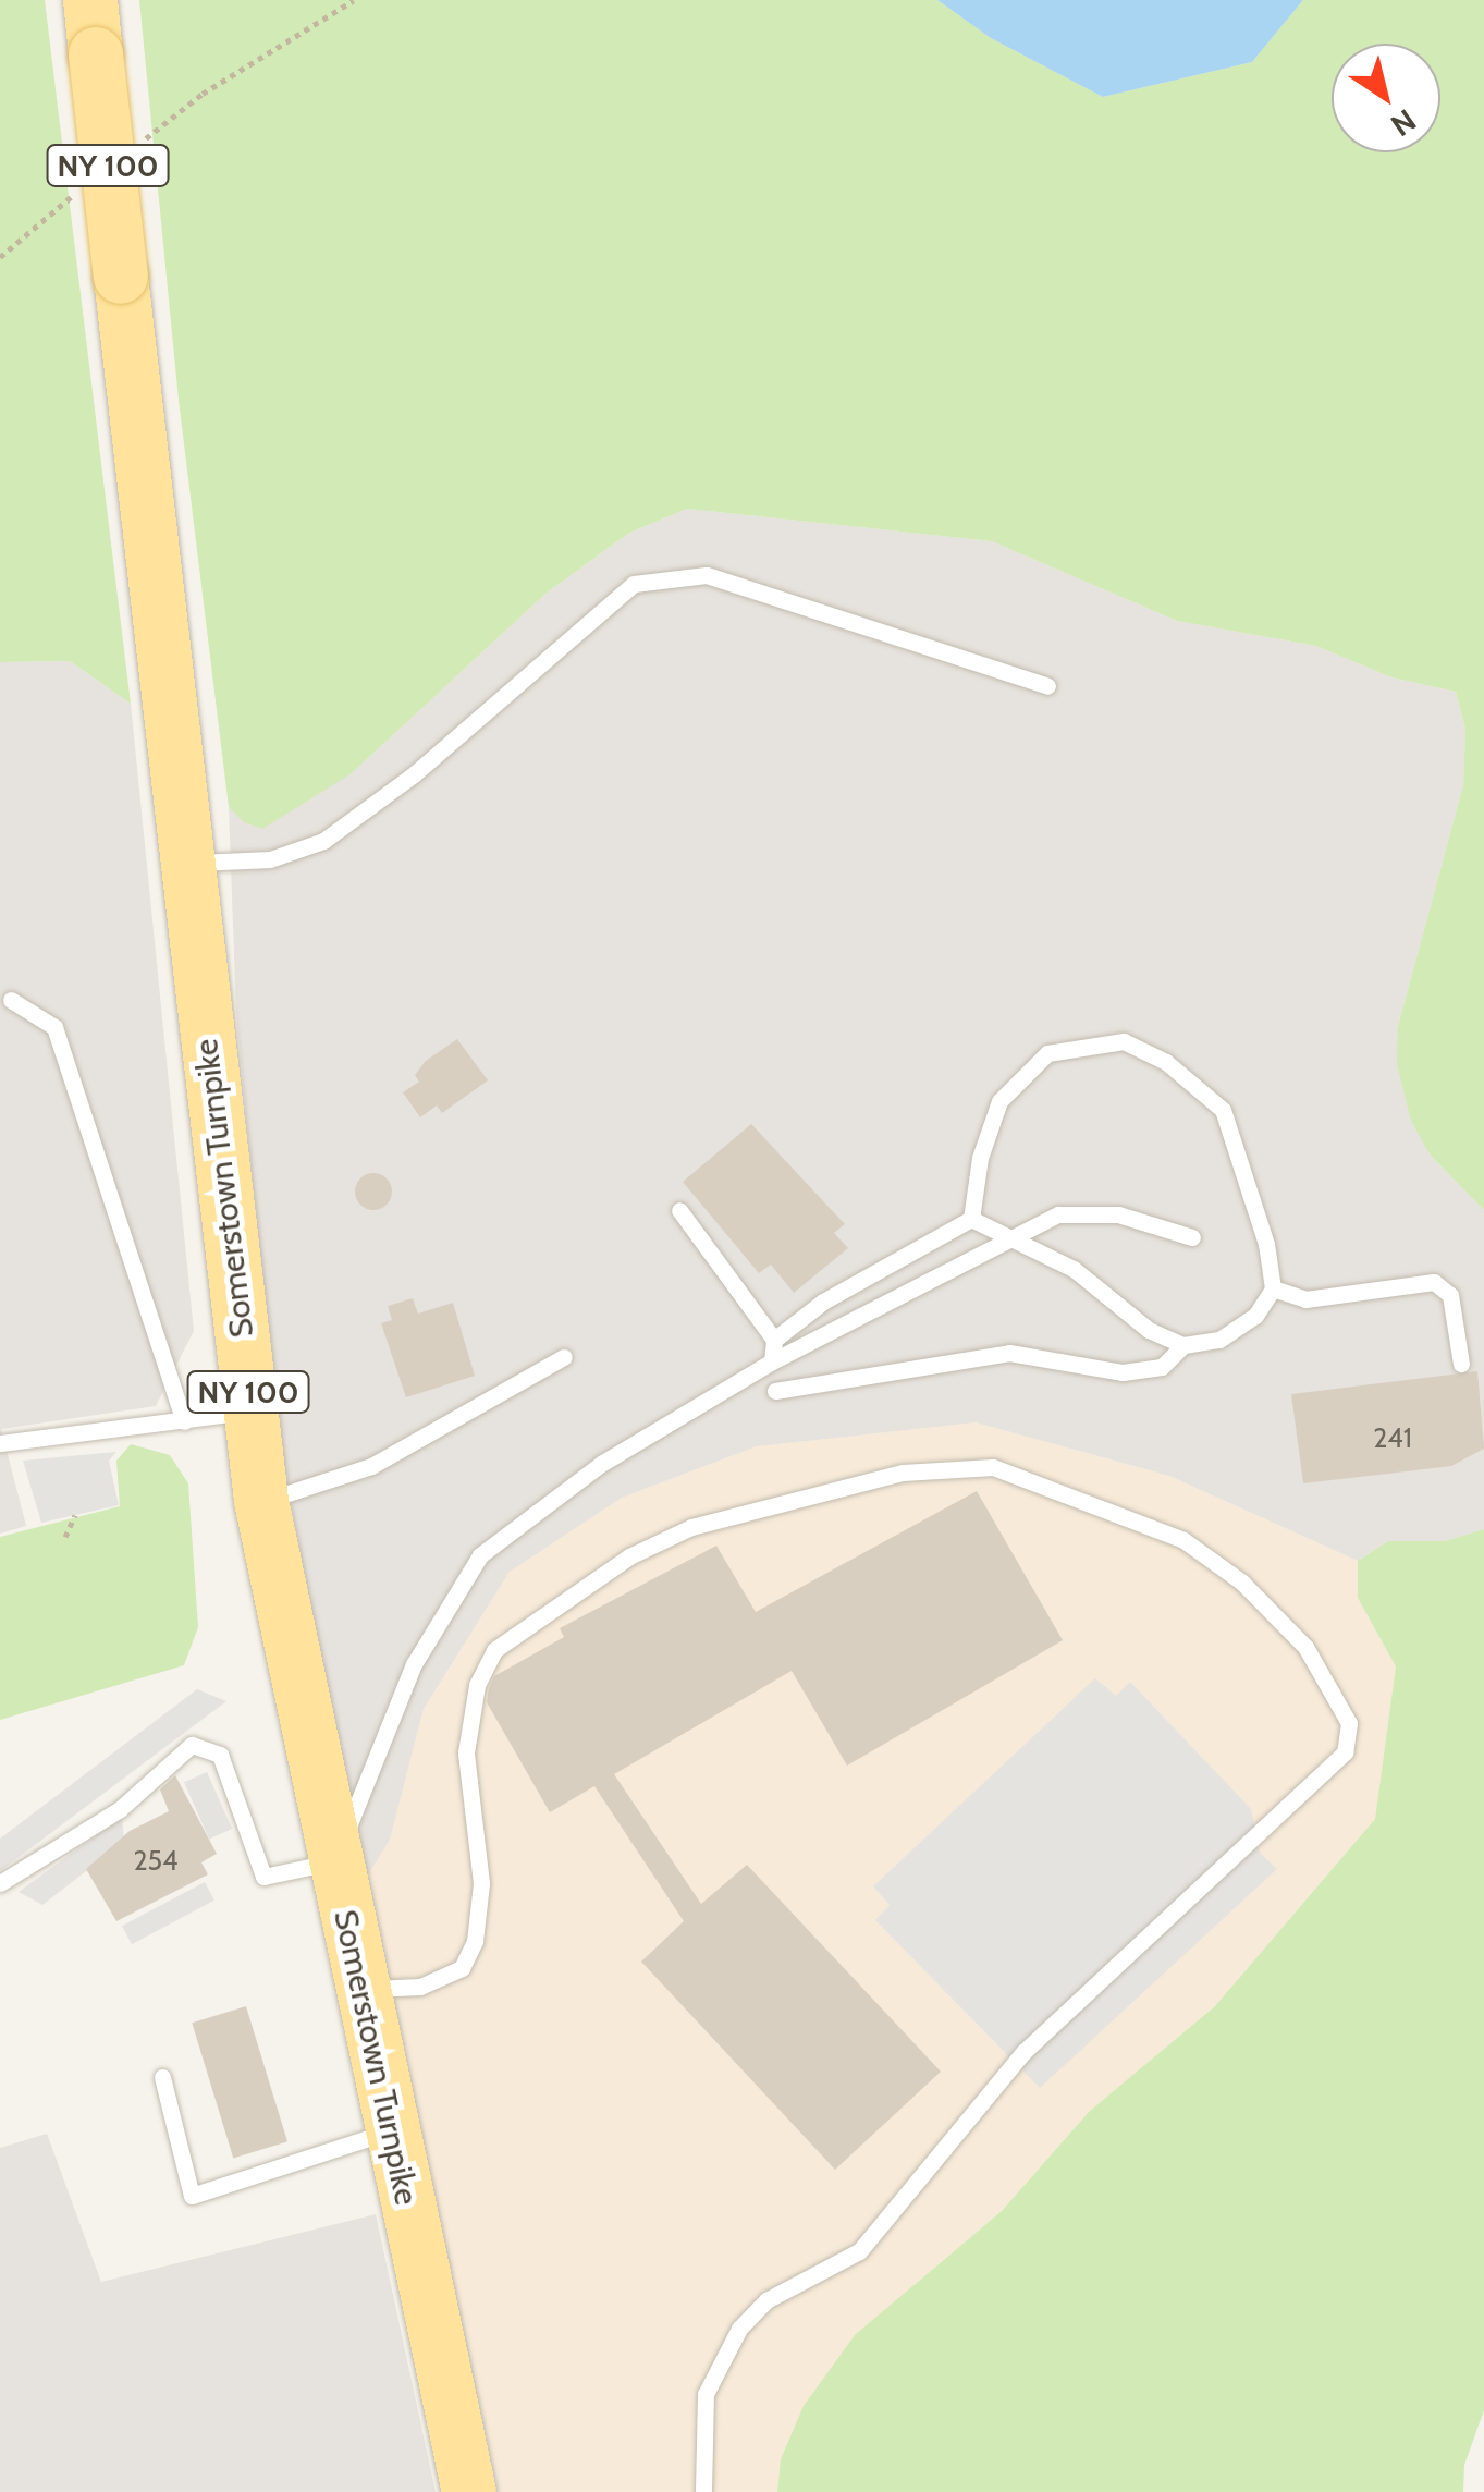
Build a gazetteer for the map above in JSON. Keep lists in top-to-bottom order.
{
  "streets": {
    "main road": ["NY 100", "Somerstown Turnpike"]
  },
  "house_numbers": ["241", "254"],
  "north": "bottom right"
}
